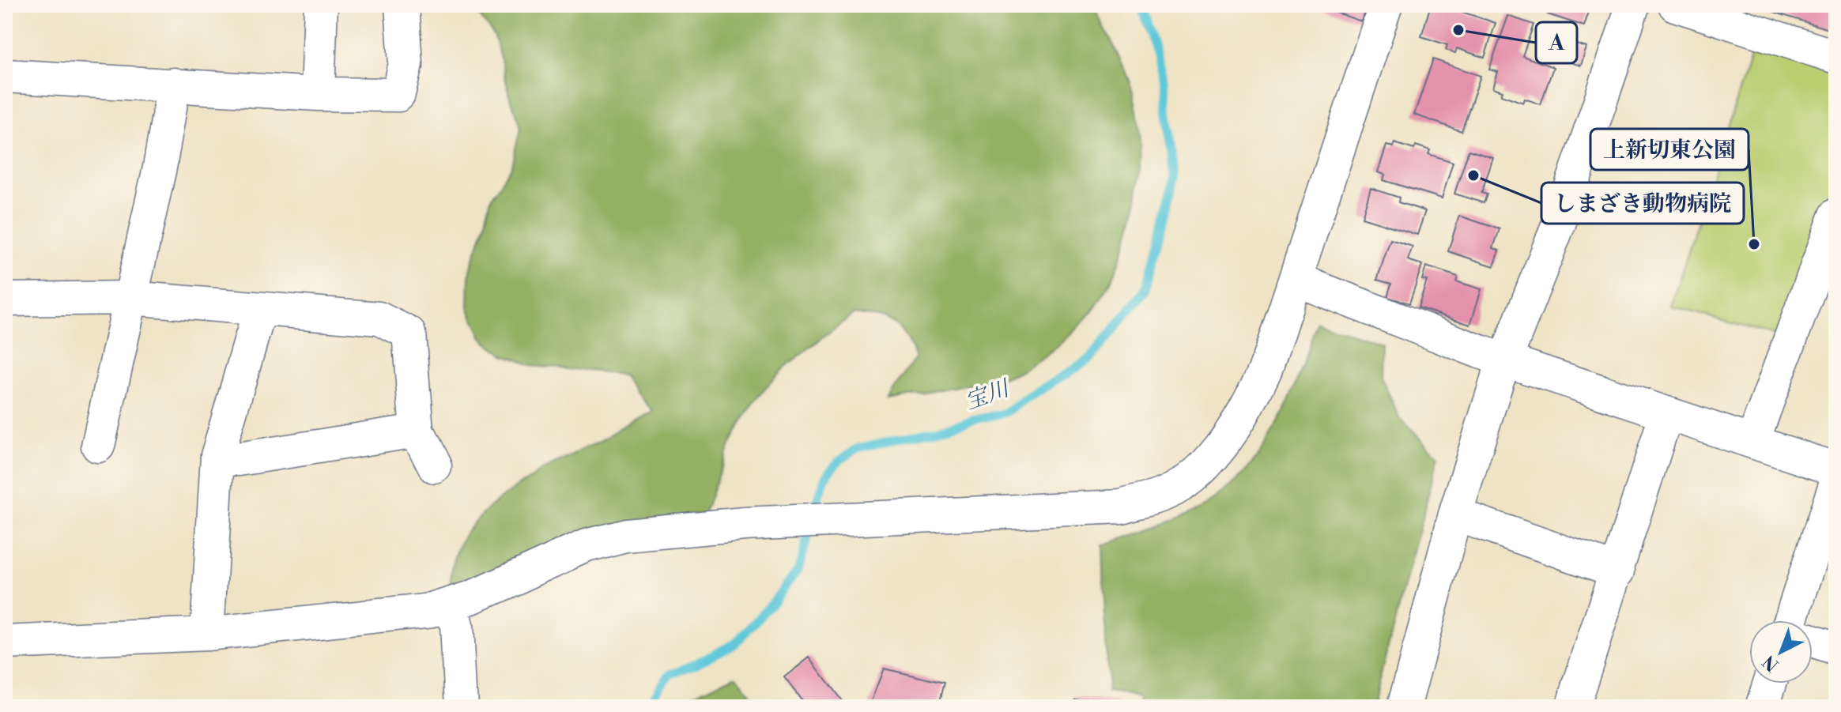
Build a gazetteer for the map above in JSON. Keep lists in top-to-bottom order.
{
  "water": ["宝川"],
  "places": ["A", "しまざき動物病院", "上新切東公園"],
  "north": "bottom left"
}
